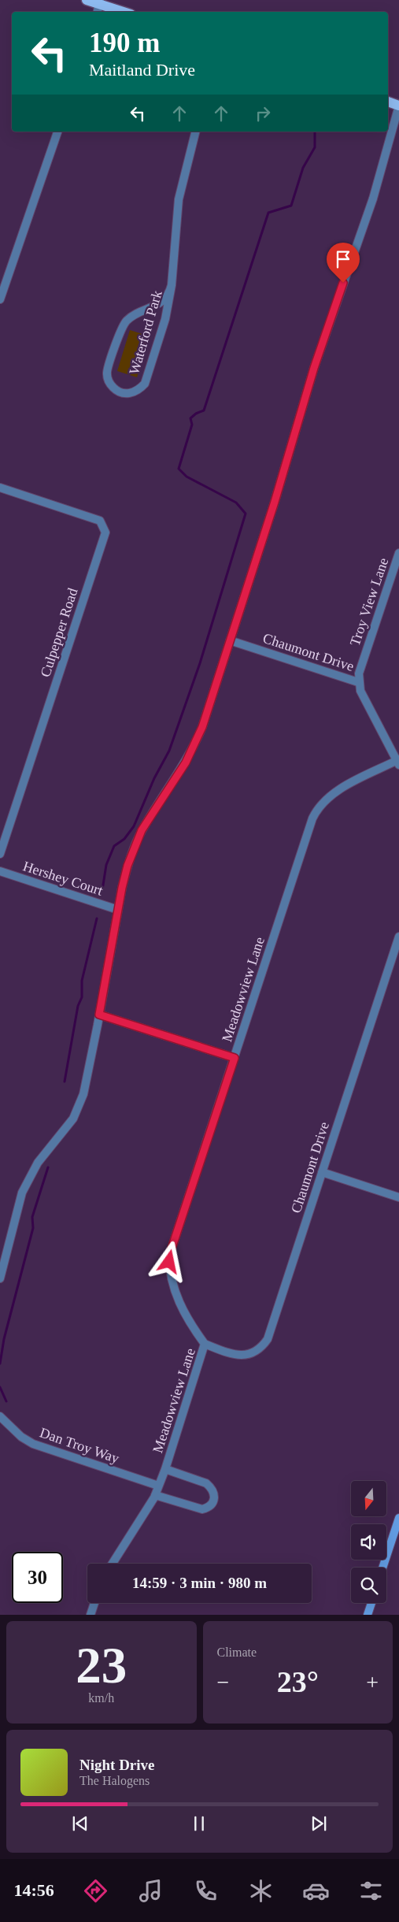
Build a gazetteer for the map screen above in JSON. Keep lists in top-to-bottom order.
{
  "streets": {
    "street": [
      "Waterford Park",
      "Troy View Lane",
      "Culpepper Road",
      "Chaumont Drive",
      "Hershey Court",
      "Meadowview Lane",
      "Dan Troy Way"
    ]
  },
  "crossings": [
    ["Troy View Lane", "Chaumont Drive"],
    ["Chaumont Drive", "Meadowview Lane"],
    ["Meadowview Lane", "Dan Troy Way"]
  ],
  "north": "bottom",
  "page": {
    "turn": ["190 m", "Maitland Drive"],
    "limit": "30",
    "trip": "14:59 · 3 min · 980 m",
    "tile": [
      ["23", "km/h"],
      "Climate"
    ],
    "heat": ["−", "23°", "+"],
    "song": ["Night Drive", "The Halogens"],
    "tabs": "14:56"
  }
}
